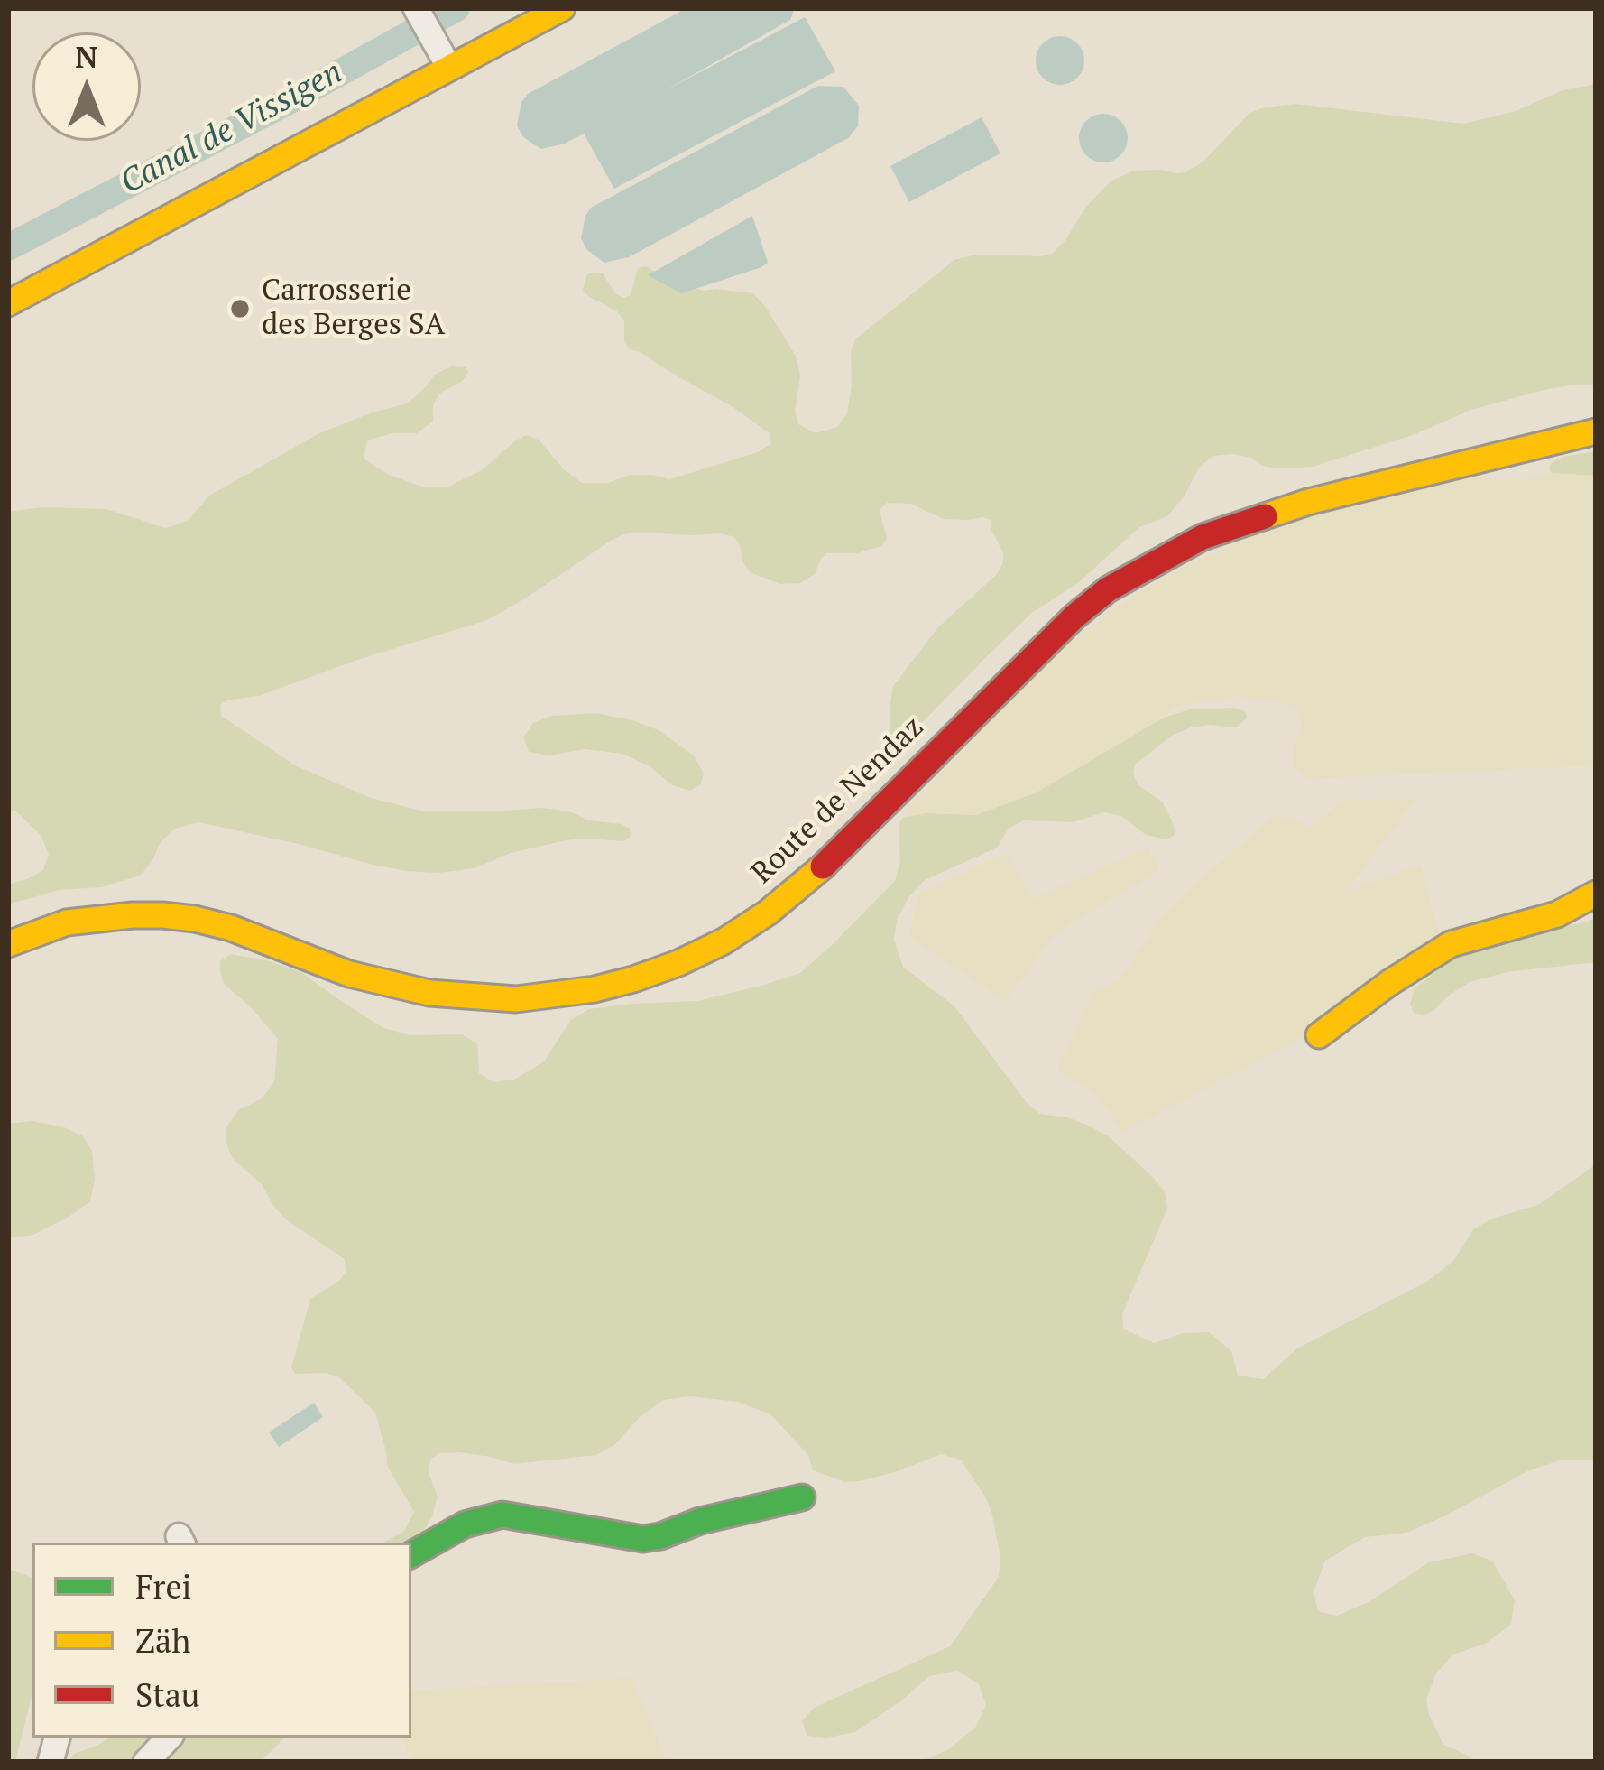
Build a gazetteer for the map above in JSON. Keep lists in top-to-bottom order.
{
  "streets": {
    "main road": ["Route de Nendaz"]
  },
  "water": ["Canal de Vissigen"],
  "places": ["Carrosserie des Berges SA"],
  "legend": ["Frei", "Zäh", "Stau"],
  "north": "top"
}
